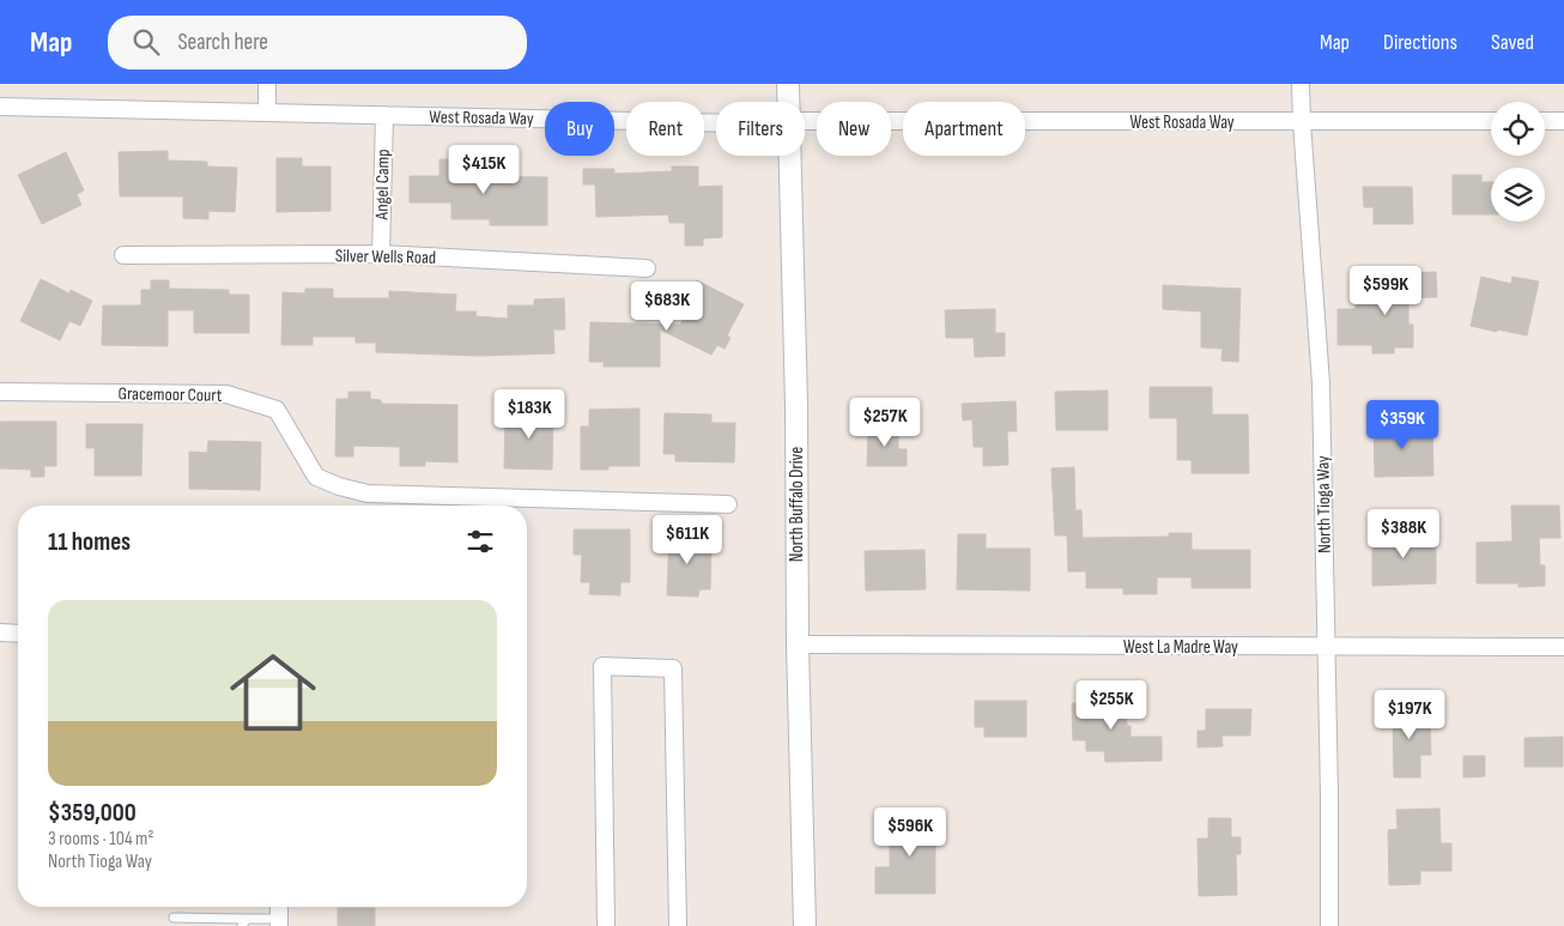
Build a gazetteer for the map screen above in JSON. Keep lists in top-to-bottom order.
{
  "streets": {
    "street": [
      "West Rosada Way",
      "Angel Camp",
      "Silver Wells Road",
      "Gracemoor Court",
      "North Buffalo Drive",
      "North Tioga Way",
      "West La Madre Way"
    ]
  },
  "crossings": [
    ["West Rosada Way", "Angel Camp"],
    ["West Rosada Way", "North Tioga Way"],
    ["Angel Camp", "Silver Wells Road"],
    ["North Buffalo Drive", "West La Madre Way"],
    ["North Tioga Way", "West La Madre Way"]
  ],
  "page": {
    "header": "Map",
    "search": "Search here",
    "nav": ["Map", "Directions", "Saved"],
    "chip": [
      "Buy",
      "Rent",
      "Filters",
      "New",
      "Apartment"
    ],
    "price": [
      "$415K",
      "$599K",
      "$683K",
      "$183K",
      "$257K",
      "$359K",
      "$388K",
      "$611K",
      "$255K",
      "$197K",
      "$596K"
    ],
    "heading": "11 homes",
    "list": [
      {
        "name": "$359,000",
        "note": "3 rooms · 104 m² · North Tioga Way"
      }
    ]
  }
}
